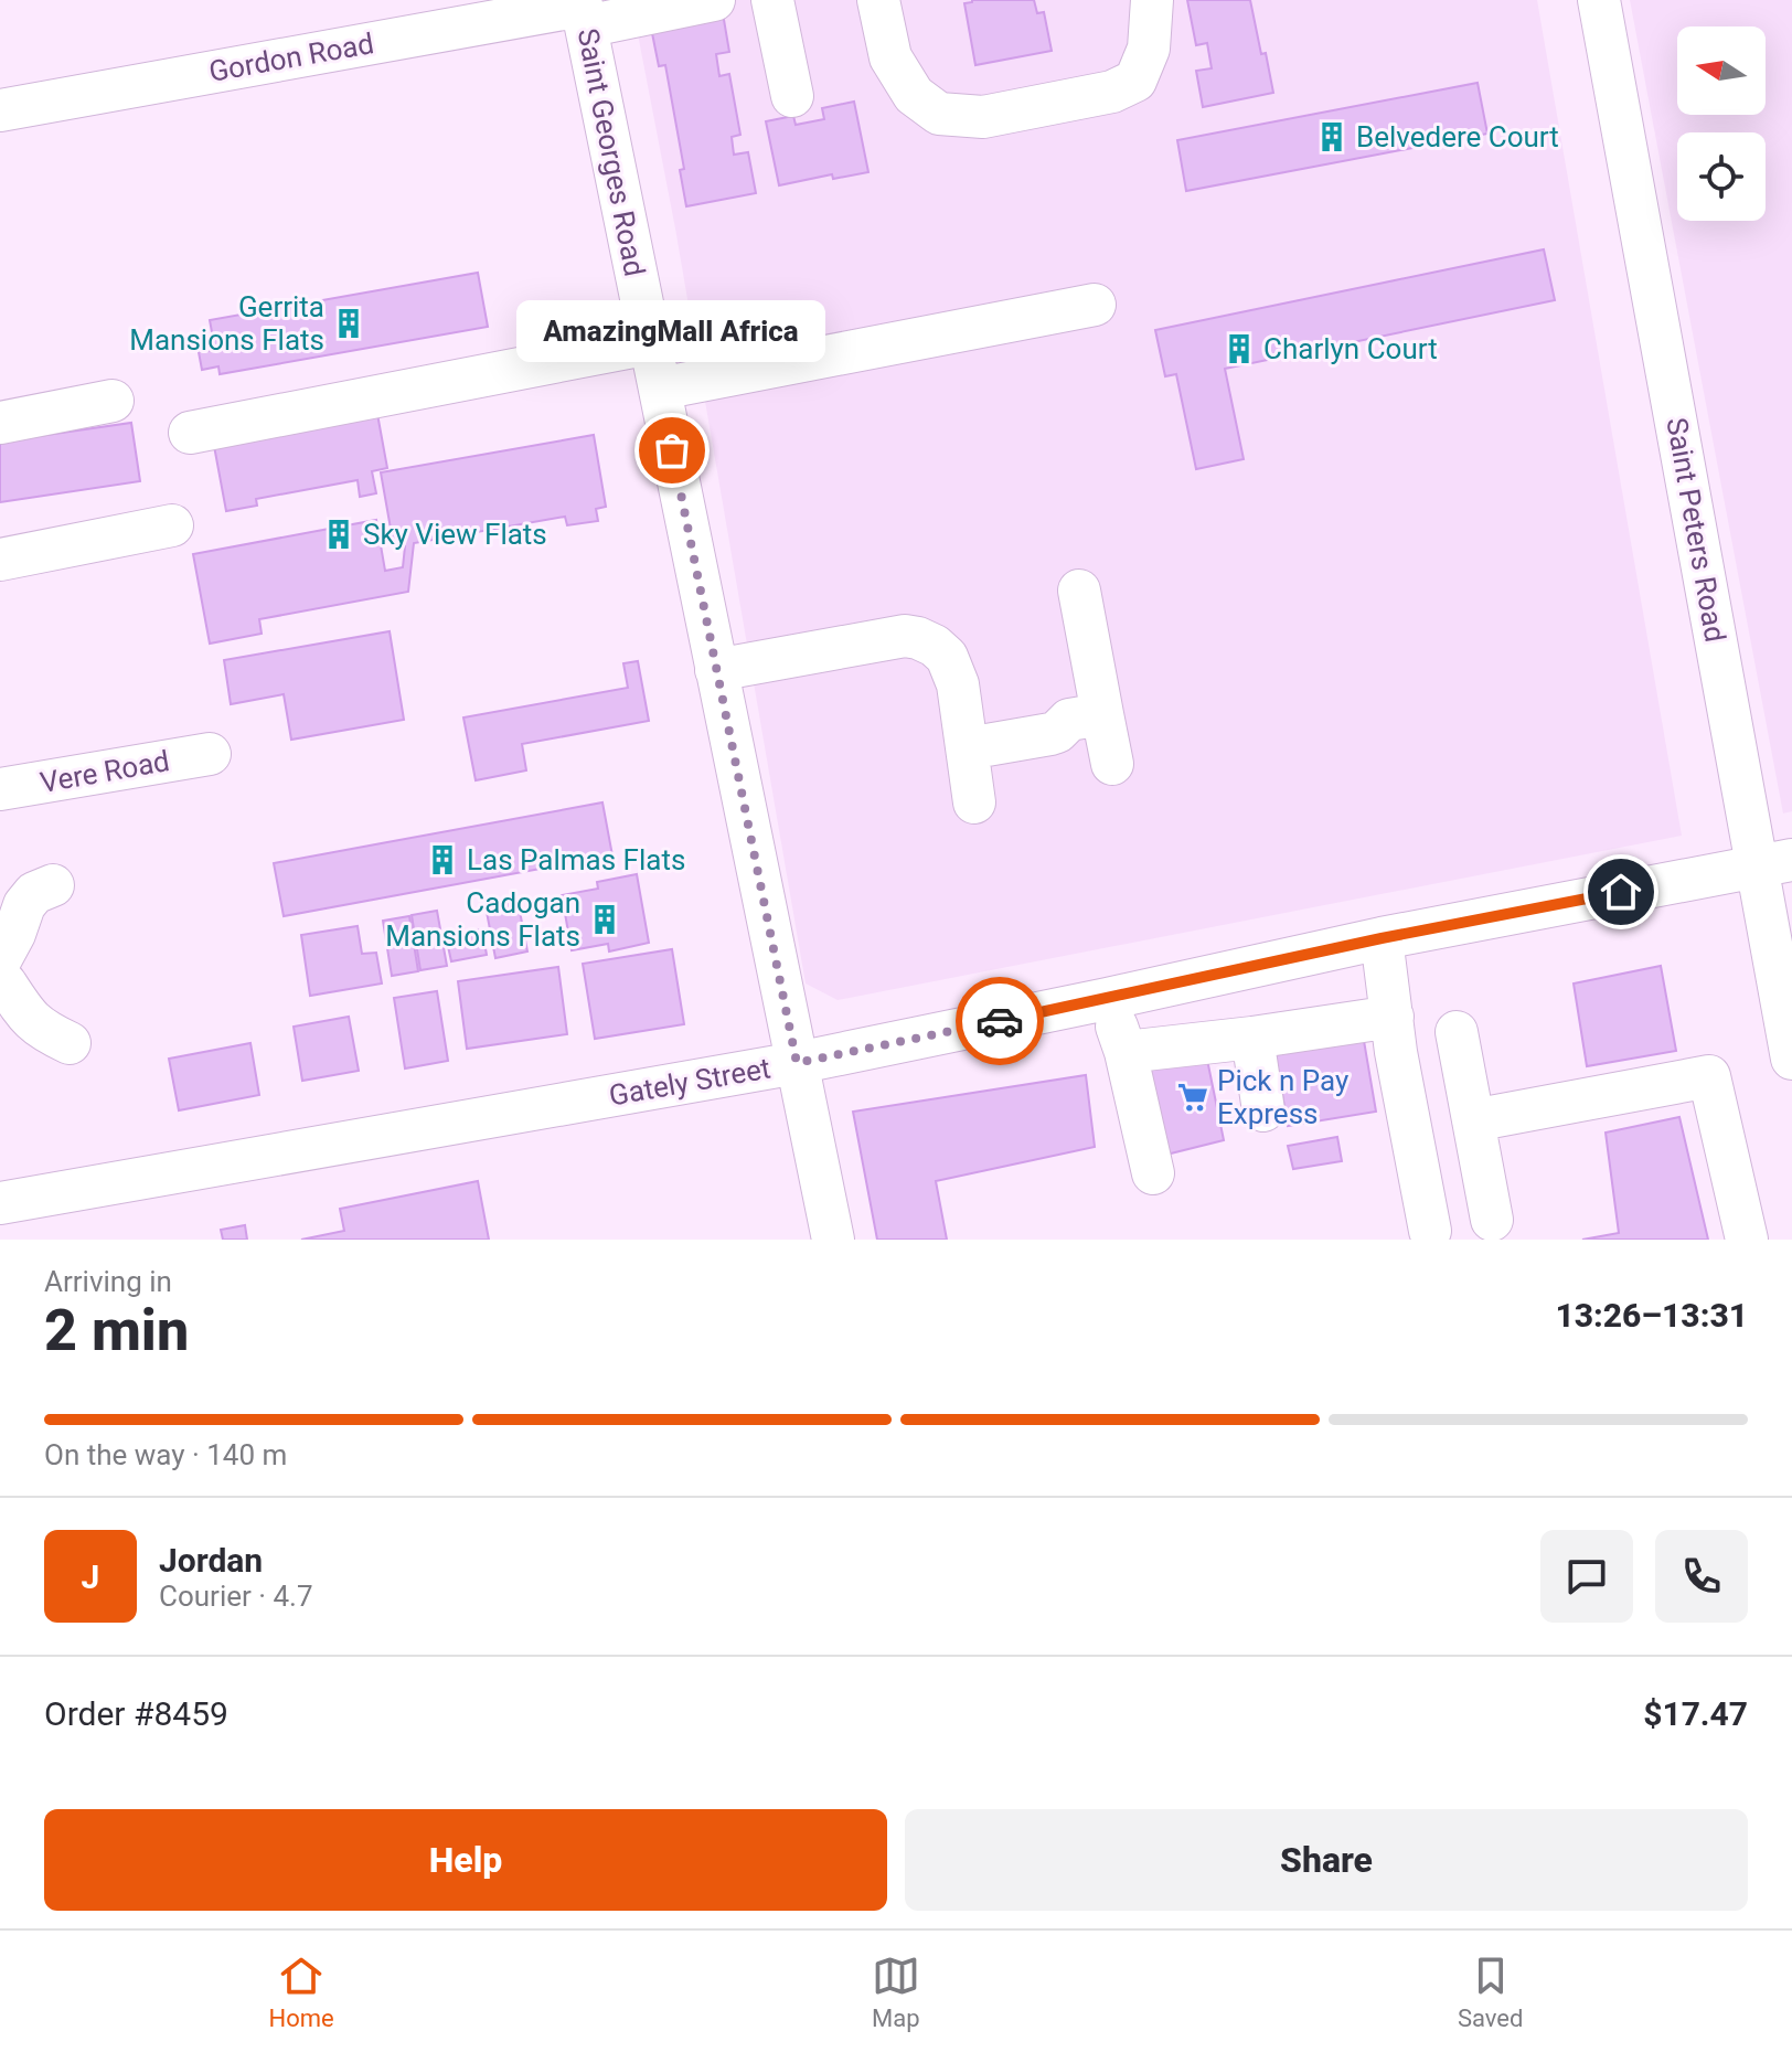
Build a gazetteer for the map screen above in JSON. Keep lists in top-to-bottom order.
{
  "streets": {
    "street": [
      "Gordon Road",
      "Saint Georges Road",
      "Saint Peters Road",
      "Vere Road",
      "Gately Street"
    ]
  },
  "crossings": [
    ["Gordon Road", "Saint Georges Road"],
    ["Saint Georges Road", "Gately Street"],
    ["Saint Peters Road", "Gately Street"]
  ],
  "places": {
    "building": [
      "Belvedere Court",
      "Gerrita Mansions Flats",
      "Charlyn Court",
      "Sky View Flats",
      "Las Palmas Flats",
      "Cadogan Mansions Flats"
    ],
    "other": ["AmazingMall Africa"],
    "supermarket": ["Pick n Pay Express"]
  },
  "north": "left",
  "page": {
    "bubble": "AmazingMall Africa",
    "heading": ["2 min", "Arriving in", "13:26–13:31"],
    "panel": [
      "Jordan",
      "Courier · 4.7",
      "Order #8459",
      "$17.47"
    ],
    "bar": "On the way · 140 m",
    "round": "J",
    "buttons": ["Help", "Share"],
    "tabs": ["Home", "Map", "Saved"]
  }
}
